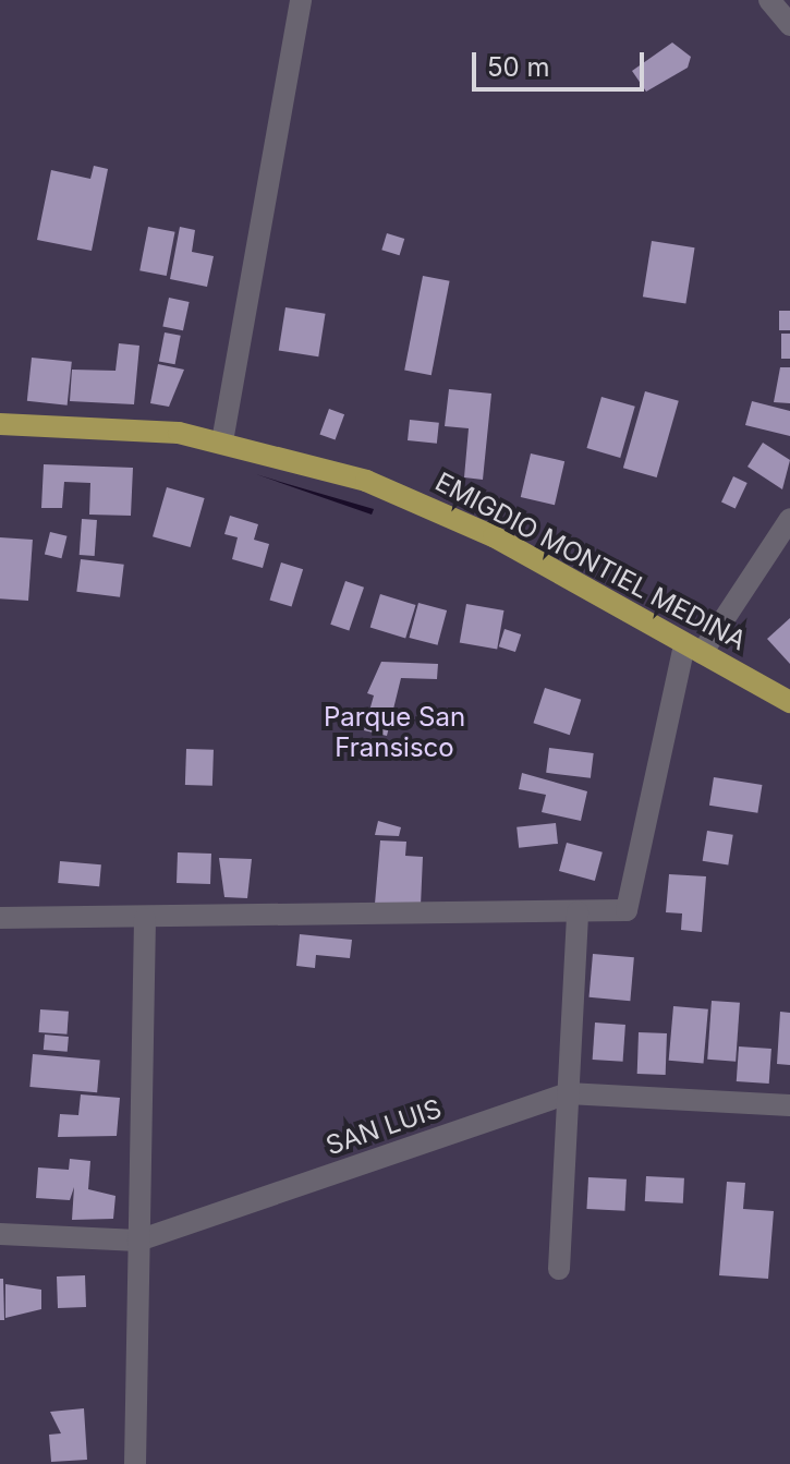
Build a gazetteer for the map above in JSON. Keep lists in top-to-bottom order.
{
  "streets": {
    "main road": ["EMIGDIO MONTIEL MEDINA"],
    "street": ["SAN LUIS"]
  },
  "parks": ["Parque San Fransisco"],
  "scale_bar": "50 m"
}
